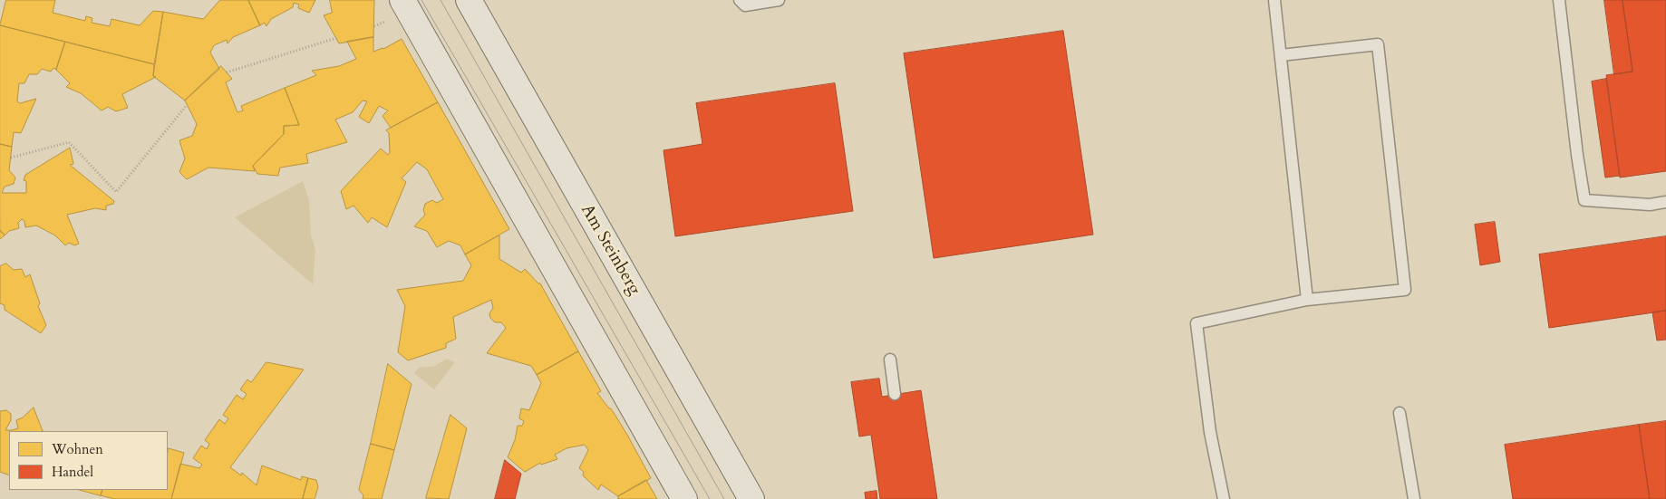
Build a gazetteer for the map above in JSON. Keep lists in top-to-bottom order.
{
  "streets": {
    "main road": ["Am Steinberg"]
  },
  "legend": ["Wohnen", "Handel"]
}
